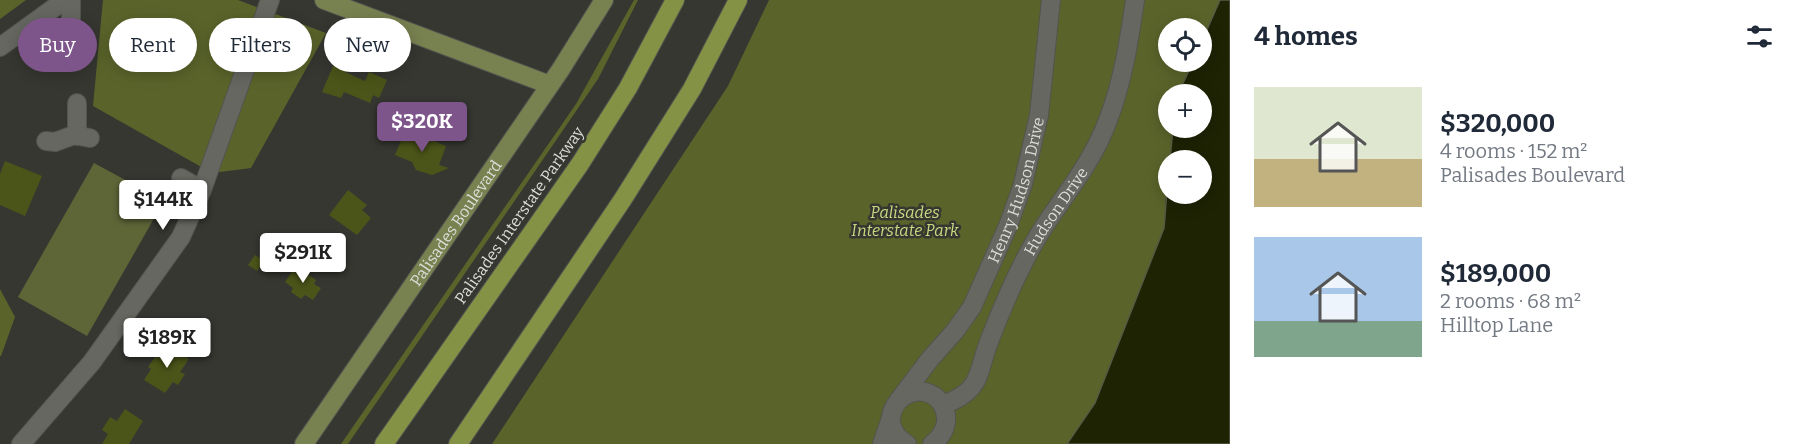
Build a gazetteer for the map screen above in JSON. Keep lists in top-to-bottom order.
{
  "streets": {
    "highway": ["Palisades Interstate Parkway"],
    "main road": ["Palisades Boulevard"],
    "street": ["Henry Hudson Drive", "Hudson Drive"]
  },
  "parks": ["Palisades Interstate Park"],
  "page": {
    "heading": "4 homes",
    "map_buttons": ["+", "−"],
    "chip": [
      "Buy",
      "Rent",
      "Filters",
      "New"
    ],
    "list": [
      {
        "name": "$320,000",
        "note": "4 rooms · 152 m² · Palisades Boulevard"
      },
      {
        "name": "$189,000",
        "note": "2 rooms · 68 m² · Hilltop Lane"
      }
    ],
    "price": [
      "$320K",
      "$144K",
      "$291K",
      "$189K"
    ]
  }
}
